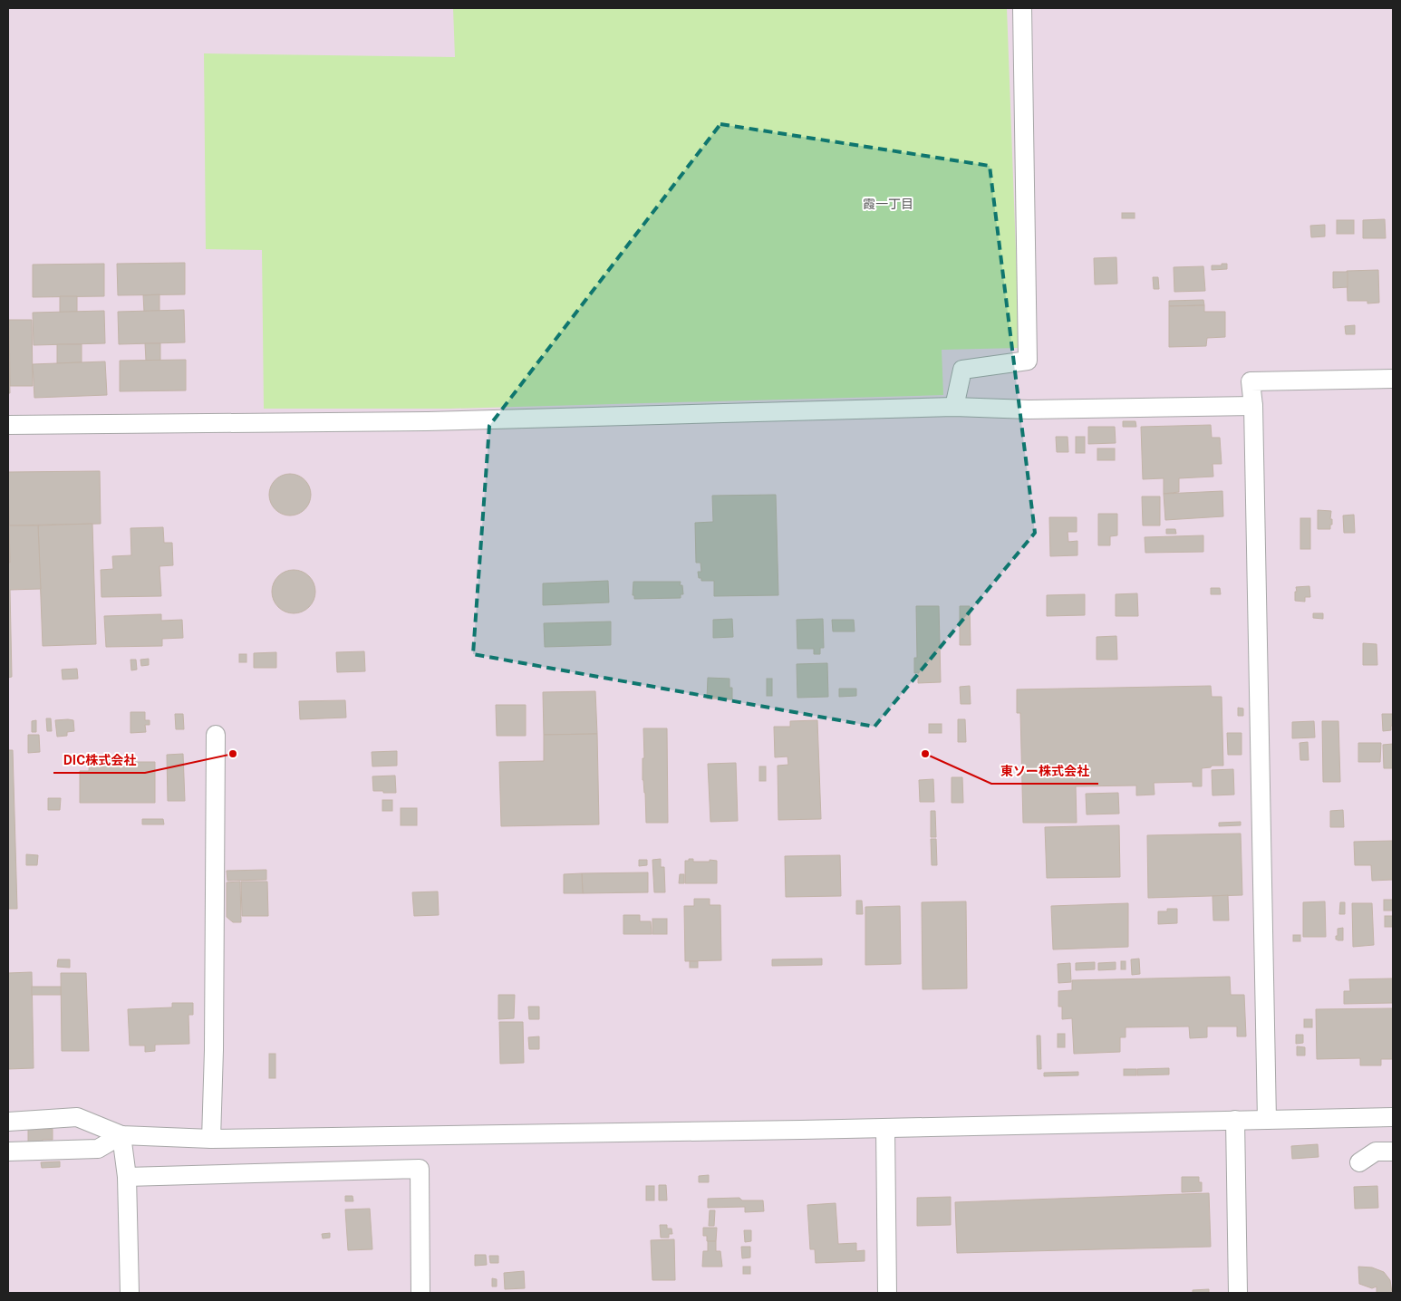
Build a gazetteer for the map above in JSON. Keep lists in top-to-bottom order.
{
  "districts": ["霞一丁目"],
  "places": ["DIC株式会社", "東ソー株式会社"]
}
